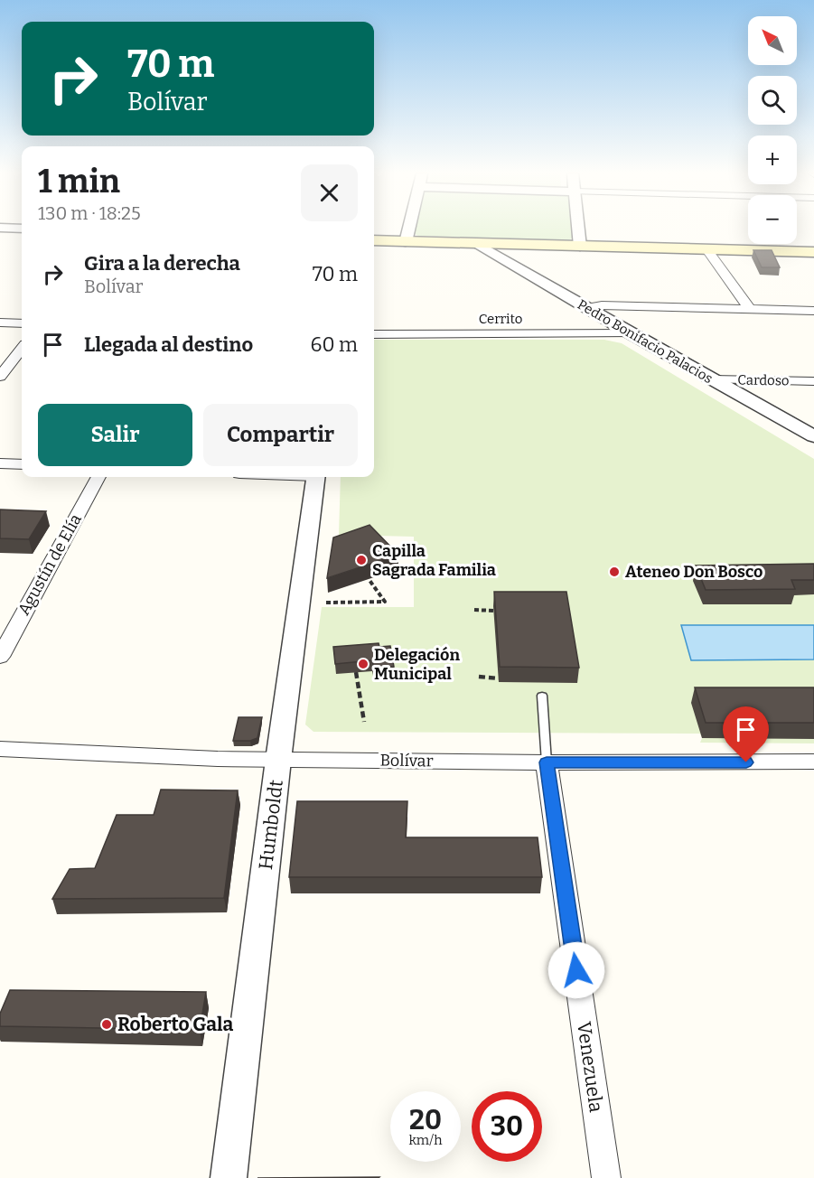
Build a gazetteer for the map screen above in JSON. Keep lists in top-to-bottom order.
{
  "streets": {
    "street": [
      "Cerrito",
      "Pedro Bonifacio Palacios",
      "Cardoso",
      "Agustín de Elía",
      "Bolívar",
      "Humboldt",
      "Venezuela"
    ]
  },
  "crossings": [
    ["Cerrito", "Pedro Bonifacio Palacios"],
    ["Pedro Bonifacio Palacios", "Cardoso"],
    ["Bolívar", "Humboldt"],
    ["Bolívar", "Venezuela"]
  ],
  "places": [
    "Capilla Sagrada Familia",
    "Ateneo Don Bosco",
    "Delegación Municipal",
    "Roberto Gala"
  ],
  "north": "top left",
  "page": {
    "map_buttons": ["+", "−"],
    "turn": ["70 m", "Bolívar"],
    "heading": ["1 min", "130 m · 18:25"],
    "list": [
      {
        "name": "Gira a la derecha",
        "note": "Bolívar",
        "value": "70 m"
      },
      {
        "name": "Llegada al destino",
        "value": "60 m"
      }
    ],
    "buttons": ["Salir", "Compartir"],
    "speed": "20 km/h",
    "limit": "30"
  }
}
